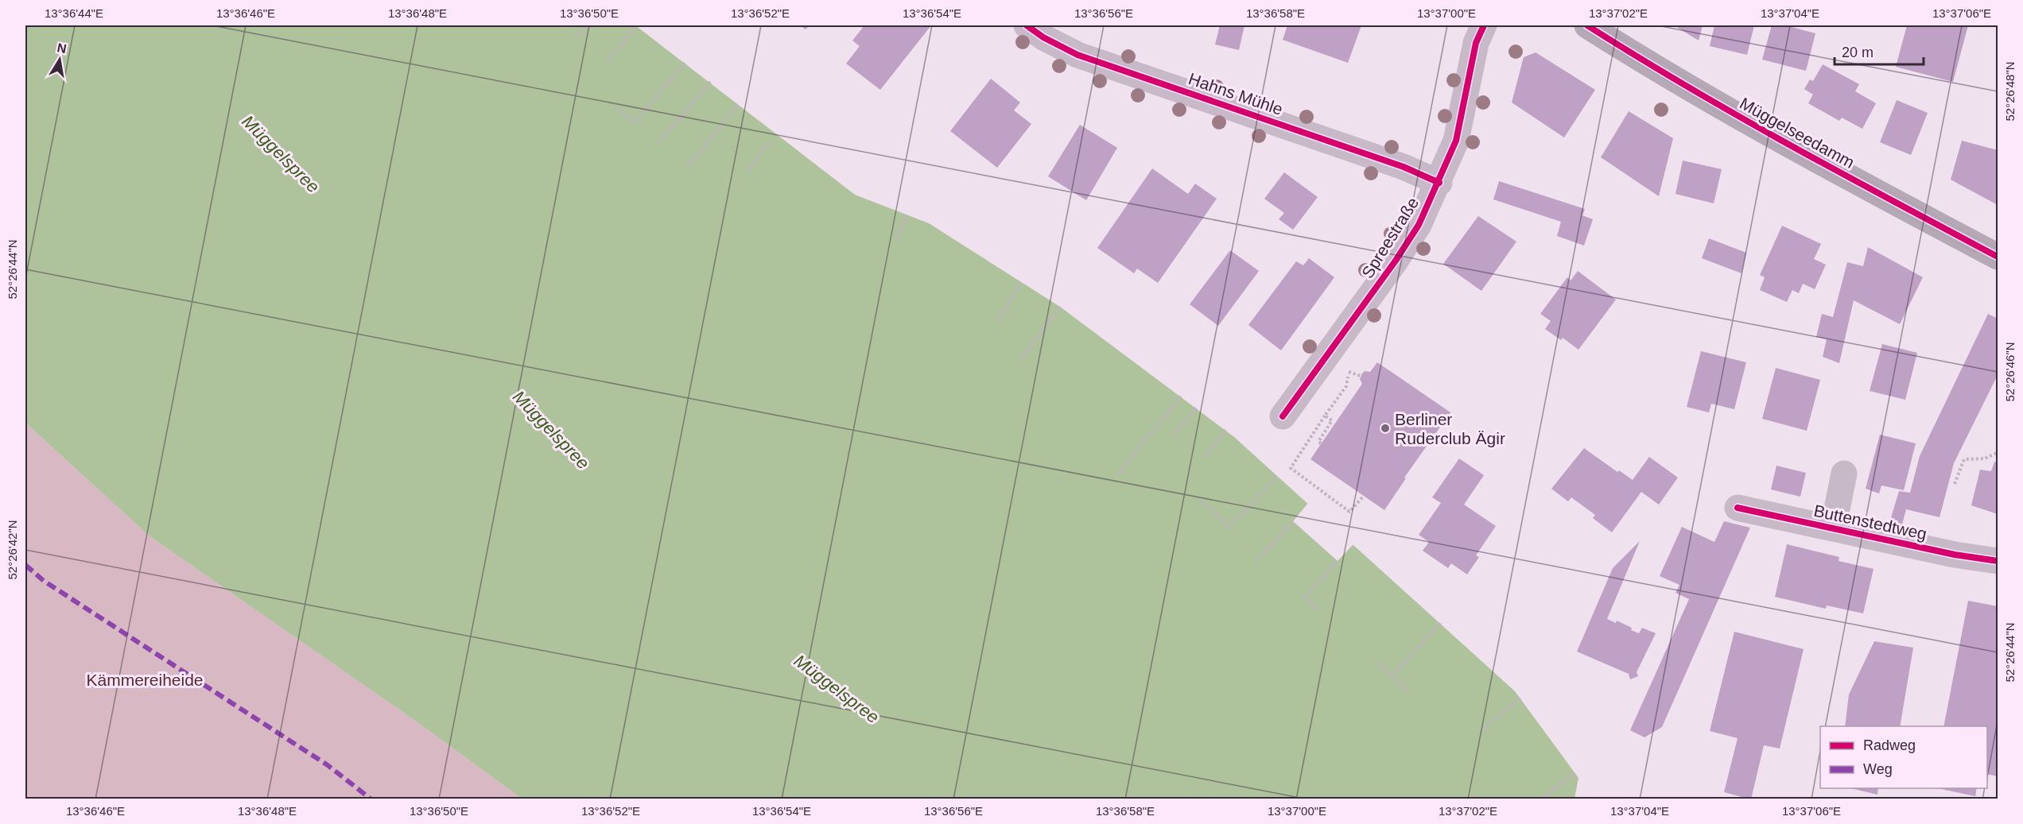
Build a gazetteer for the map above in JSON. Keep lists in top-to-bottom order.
{
  "streets": {
    "main road": ["Müggelseedamm"],
    "street": ["Hahns Mühle", "Spreestraße", "Buttenstedtweg"]
  },
  "crossings": [
    ["Hahns Mühle", "Spreestraße"]
  ],
  "water": ["Müggelspree"],
  "parks": ["Kämmereiheide"],
  "places": ["Berliner Ruderclub Ägir"],
  "legend": ["Radweg", "Weg"],
  "scale_bar": "20 m",
  "north": "top",
  "coordinates": [
    "13°36'44\"E",
    "13°36'46\"E",
    "13°36'48\"E",
    "13°36'50\"E",
    "13°36'52\"E",
    "13°36'54\"E",
    "13°36'56\"E",
    "13°36'58\"E",
    "13°37'00\"E",
    "13°37'02\"E",
    "13°37'04\"E",
    "13°37'06\"E",
    "52°26'48\"N",
    "52°26'44\"N",
    "52°26'46\"N",
    "52°26'42\"N"
  ]
}
